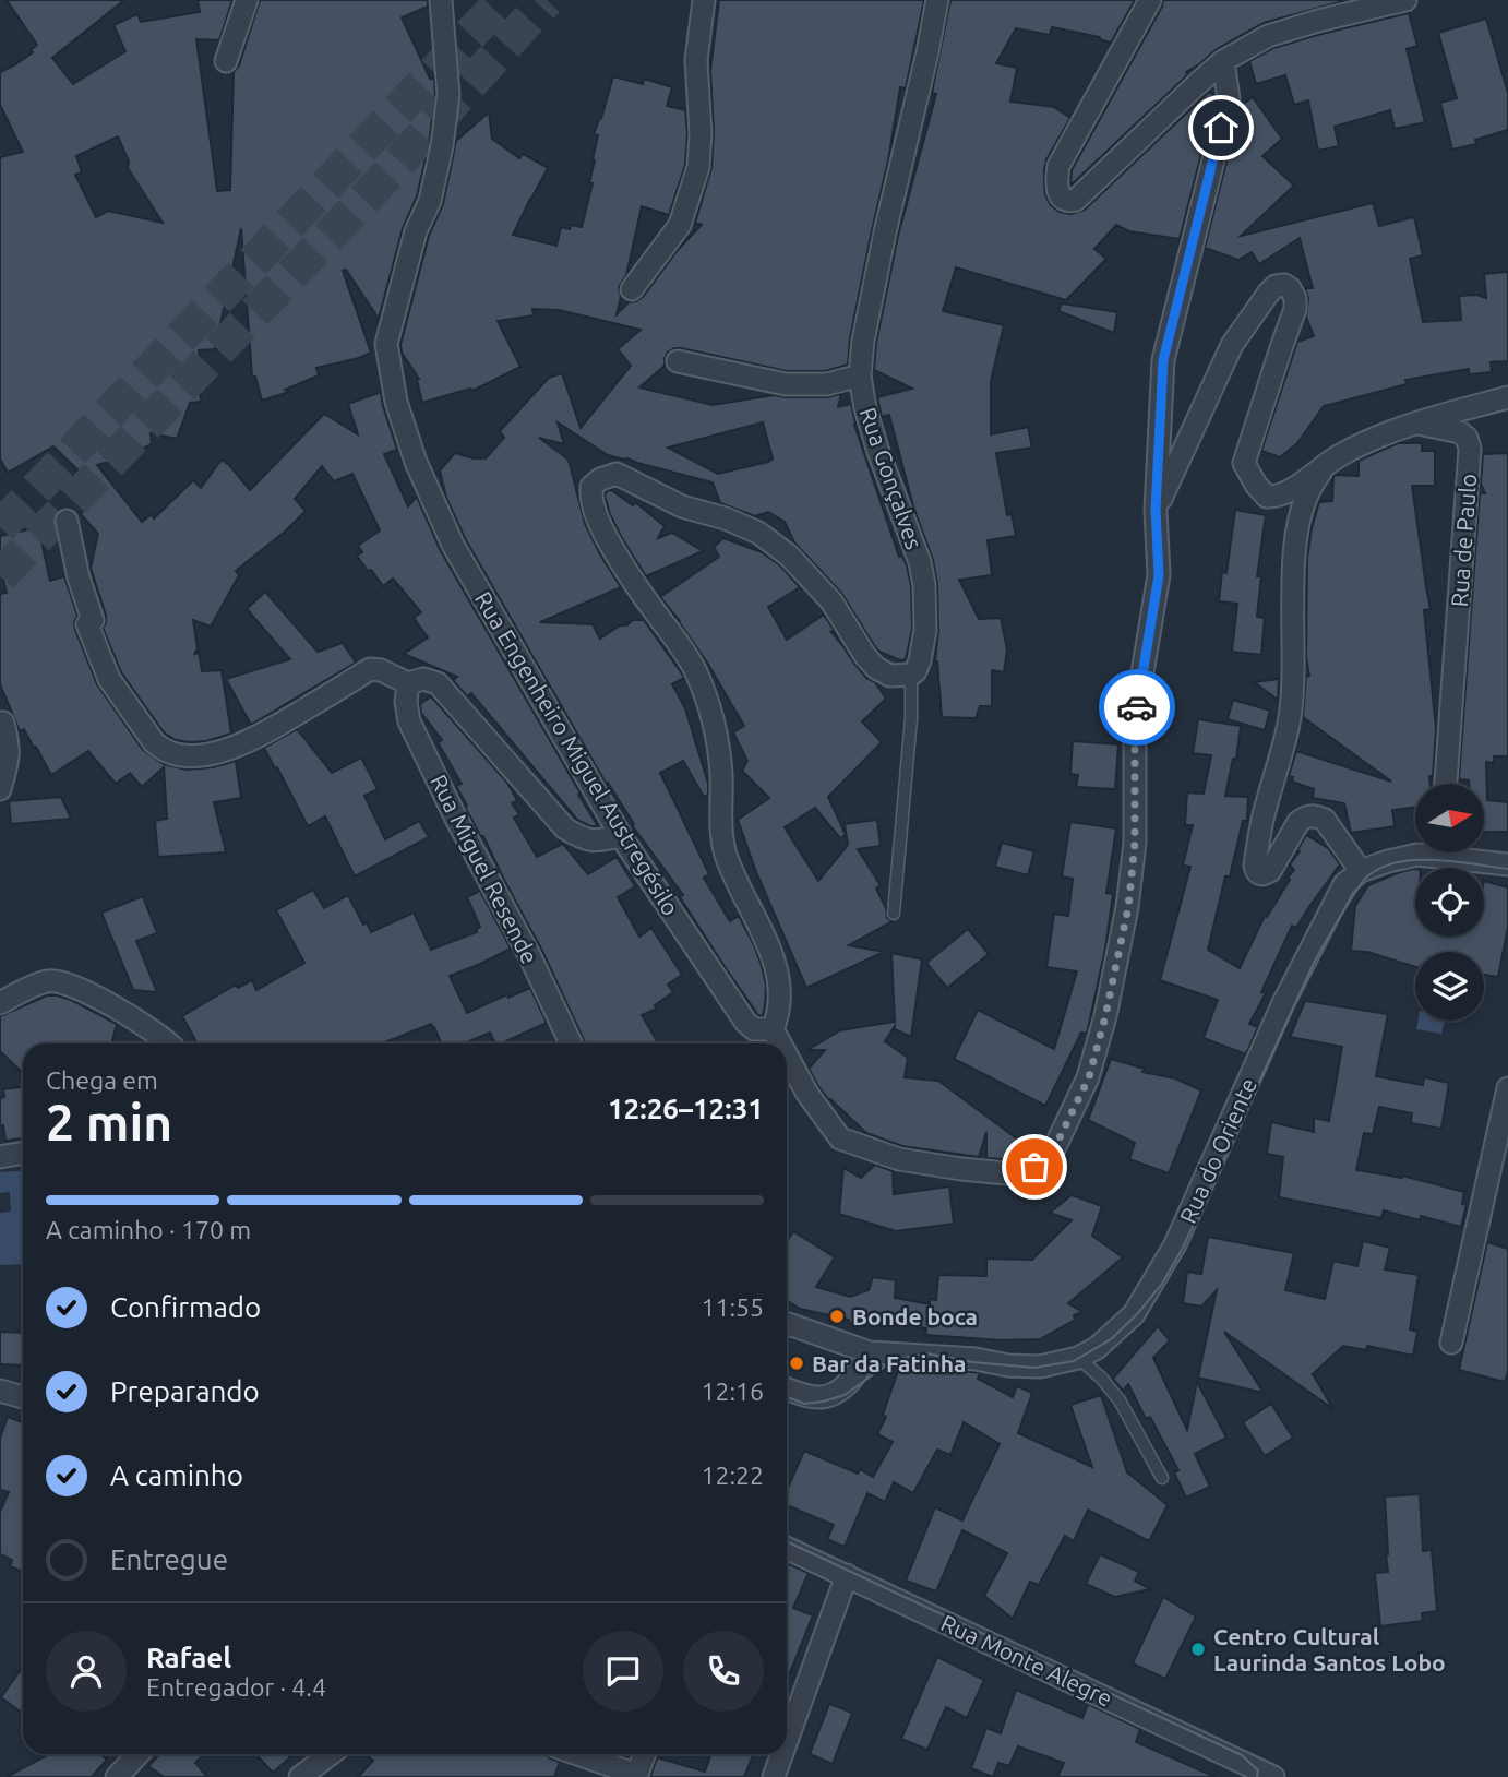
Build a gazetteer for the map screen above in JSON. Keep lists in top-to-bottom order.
{
  "streets": {
    "street": [
      "Rua Gonçalves",
      "Rua de Paulo",
      "Rua Engenheiro Miguel Austregésilo",
      "Rua Miguel Resende",
      "Rua do Oriente",
      "Rua Monte Alegre"
    ]
  },
  "places": ["Bonde boca", "Bar da Fatinha", "Centro Cultural Laurinda Santos Lobo"],
  "north": "right",
  "page": {
    "heading": ["2 min", "Chega em", "12:26–12:31"],
    "panel": ["Rafael", "Entregador · 4.4"],
    "bar": "A caminho · 170 m",
    "list": [
      ["Confirmado", "11:55"],
      ["Preparando", "12:16"],
      ["A caminho", "12:22"],
      "Entregue"
    ]
  }
}
